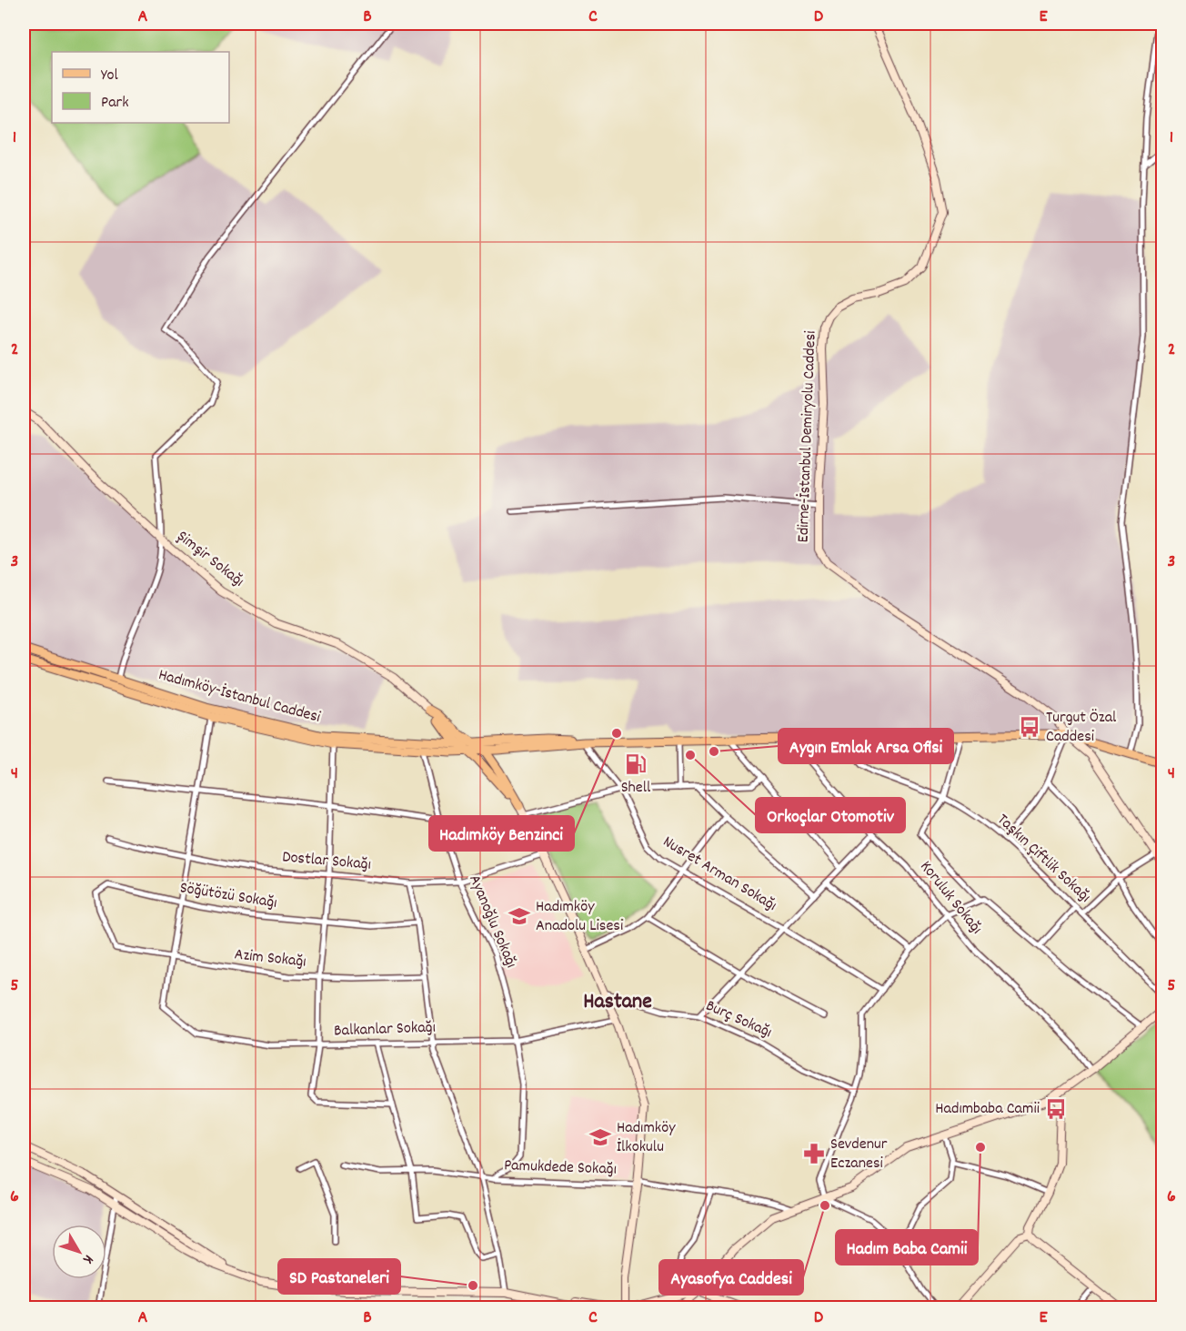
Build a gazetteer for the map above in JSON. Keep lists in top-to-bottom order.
{
  "streets": {
    "main road": ["Hadımköy-İstanbul Caddesi"],
    "street": [
      "Edirne-İstanbul Demiryolu Caddesi",
      "Şimşir Sokağı",
      "Taşkın Çiftlik Sokağı",
      "Dostlar Sokağı",
      "Nusret Arman Sokağı",
      "Söğütözü Sokağı",
      "Koruluk Sokağı",
      "Ayanoğlu Sokağı",
      "Azim Sokağı",
      "Burç Sokağı",
      "Balkanlar Sokağı",
      "Pamukdede Sokağı"
    ]
  },
  "crossings": [
    ["Edirne-İstanbul Demiryolu Caddesi", "Hadımköy-İstanbul Caddesi"],
    ["Hadımköy-İstanbul Caddesi", "Taşkın Çiftlik Sokağı"],
    ["Hadımköy-İstanbul Caddesi", "Nusret Arman Sokağı"],
    ["Hadımköy-İstanbul Caddesi", "Koruluk Sokağı"],
    ["Hadımköy-İstanbul Caddesi", "Ayanoğlu Sokağı"],
    ["Dostlar Sokağı", "Ayanoğlu Sokağı"],
    ["Söğütözü Sokağı", "Azim Sokağı"],
    ["Ayanoğlu Sokağı", "Balkanlar Sokağı"],
    ["Ayanoğlu Sokağı", "Pamukdede Sokağı"],
    ["Azim Sokağı", "Balkanlar Sokağı"]
  ],
  "districts": ["Hastane"],
  "places": {
    "bus stop": ["Turgut Özal Caddesi", "Hadımbaba Camii"],
    "other": [
      "Hadımköy Benzinci",
      "Aygın Emlak Arsa Ofisi",
      "Orkoçlar Otomotiv",
      "Hadım Baba Camii",
      "Ayasofya Caddesi",
      "SD Pastaneleri"
    ],
    "fuel station": ["Shell"],
    "school or university": ["Hadımköy Anadolu Lisesi", "Hadımköy İlkokulu"],
    "pharmacy": ["Sevdenur Eczanesi"]
  },
  "legend": ["Yol", "Park"],
  "north": "bottom right",
  "grid": {
    "columns": [
      "A",
      "B",
      "C",
      "D",
      "E"
    ],
    "rows": [
      "1",
      "2",
      "3",
      "4",
      "5",
      "6"
    ]
  }
}
